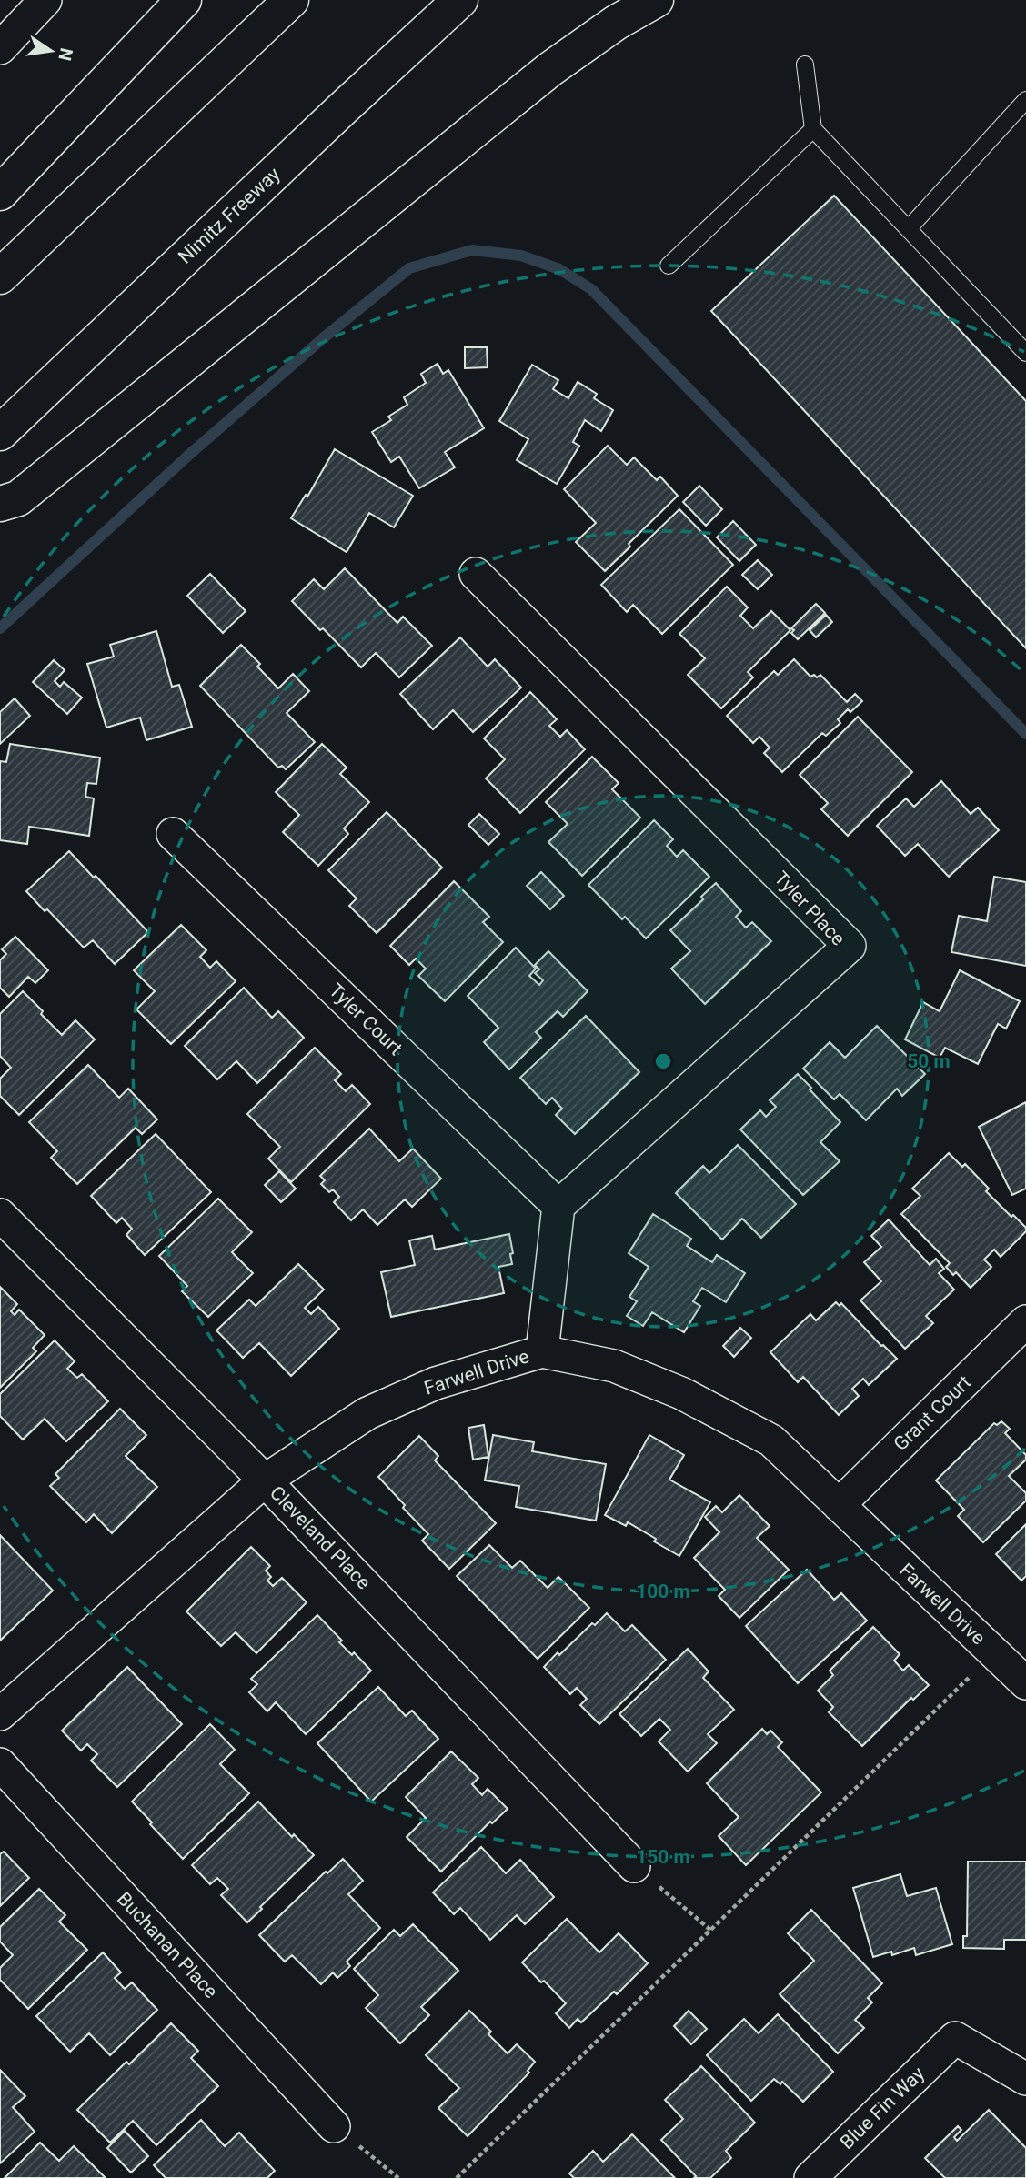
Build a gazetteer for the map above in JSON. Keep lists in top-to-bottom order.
{
  "streets": {
    "highway": ["Nimitz Freeway"],
    "street": [
      "Tyler Place",
      "Tyler Court",
      "Farwell Drive",
      "Grant Court",
      "Cleveland Place",
      "Buchanan Place",
      "Blue Fin Way"
    ]
  },
  "crossings": [
    ["Tyler Place", "Tyler Court"],
    ["Farwell Drive", "Grant Court"],
    ["Farwell Drive", "Cleveland Place"]
  ],
  "north": "right",
  "rings": ["50 m", "100 m", "150 m"]
}
